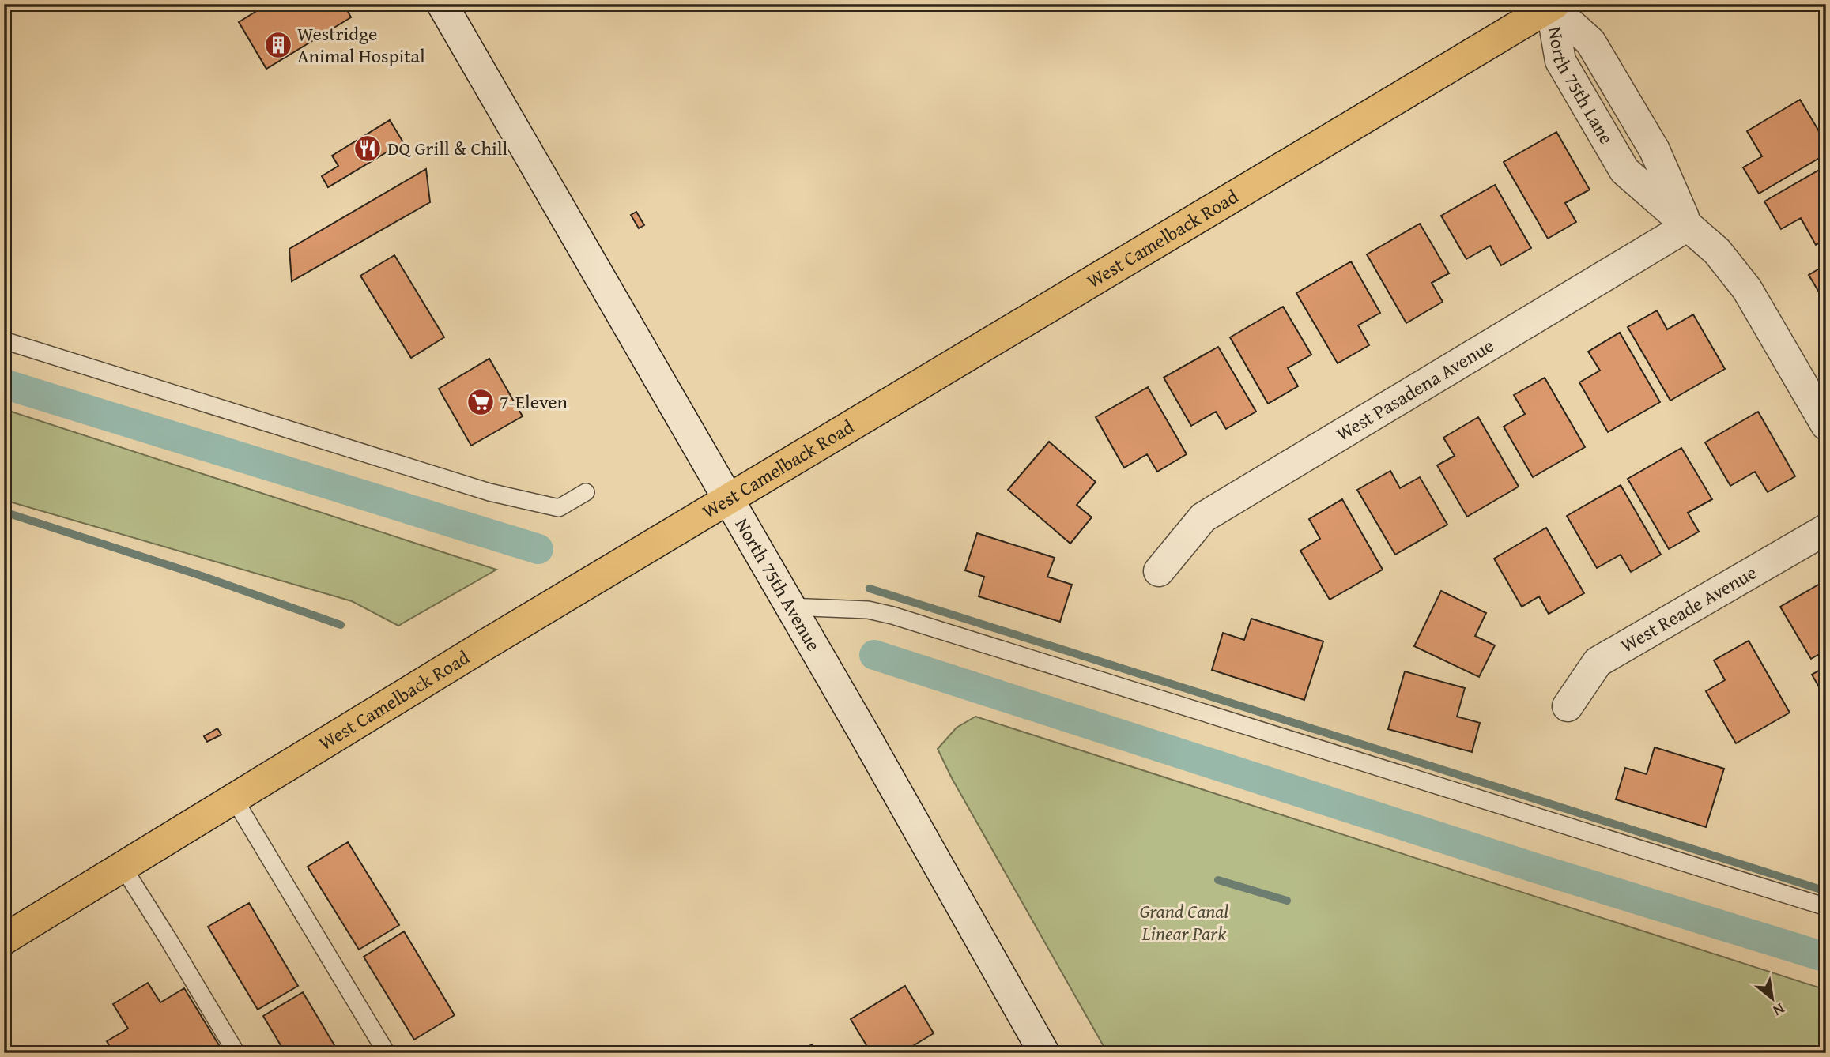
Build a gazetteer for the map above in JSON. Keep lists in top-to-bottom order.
{
  "streets": {
    "main road": ["West Camelback Road"],
    "street": [
      "North 75th Lane",
      "West Pasadena Avenue",
      "North 75th Avenue",
      "West Reade Avenue"
    ]
  },
  "crossings": [
    ["North 75th Lane", "West Camelback Road"],
    ["North 75th Lane", "West Pasadena Avenue"],
    ["West Camelback Road", "North 75th Avenue"]
  ],
  "parks": ["Grand Canal Linear Park"],
  "places": {
    "building": ["Westridge Animal Hospital"],
    "restaurant": ["DQ Grill & Chill"],
    "supermarket": ["7-Eleven"]
  },
  "north": "bottom right"
}
